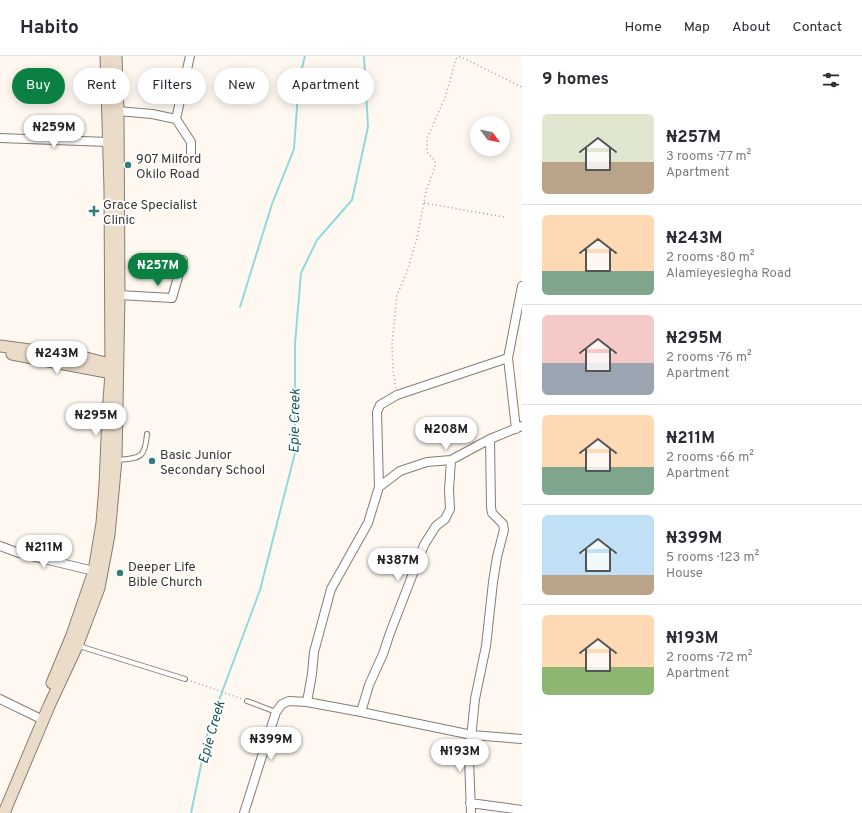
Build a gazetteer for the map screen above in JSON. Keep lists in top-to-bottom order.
{
  "water": ["Epie Creek"],
  "places": {
    "other": ["907 Milford Okilo Road", "Basic Junior Secondary School", "Deeper Life Bible Church"],
    "health": ["Grace Specialist Clinic"]
  },
  "north": "bottom right",
  "page": {
    "header": "Habito",
    "nav": [
      "Home",
      "Map",
      "About",
      "Contact"
    ],
    "heading": "9 homes",
    "chip": [
      "Buy",
      "Rent",
      "Filters",
      "New",
      "Apartment"
    ],
    "list": [
      {
        "name": "₦257M",
        "note": "3 rooms · 77 m² · Apartment"
      },
      {
        "name": "₦243M",
        "note": "2 rooms · 80 m² · Alamieyesiegha Road"
      },
      {
        "name": "₦295M",
        "note": "2 rooms · 76 m² · Apartment"
      },
      {
        "name": "₦211M",
        "note": "2 rooms · 66 m² · Apartment"
      },
      {
        "name": "₦399M",
        "note": "5 rooms · 123 m² · House"
      },
      {
        "name": "₦193M",
        "note": "2 rooms · 72 m² · Apartment"
      }
    ],
    "price": [
      "₦259M",
      "₦257M",
      "₦243M",
      "₦295M",
      "₦208M",
      "₦211M",
      "₦387M",
      "₦399M",
      "₦193M"
    ]
  }
}
